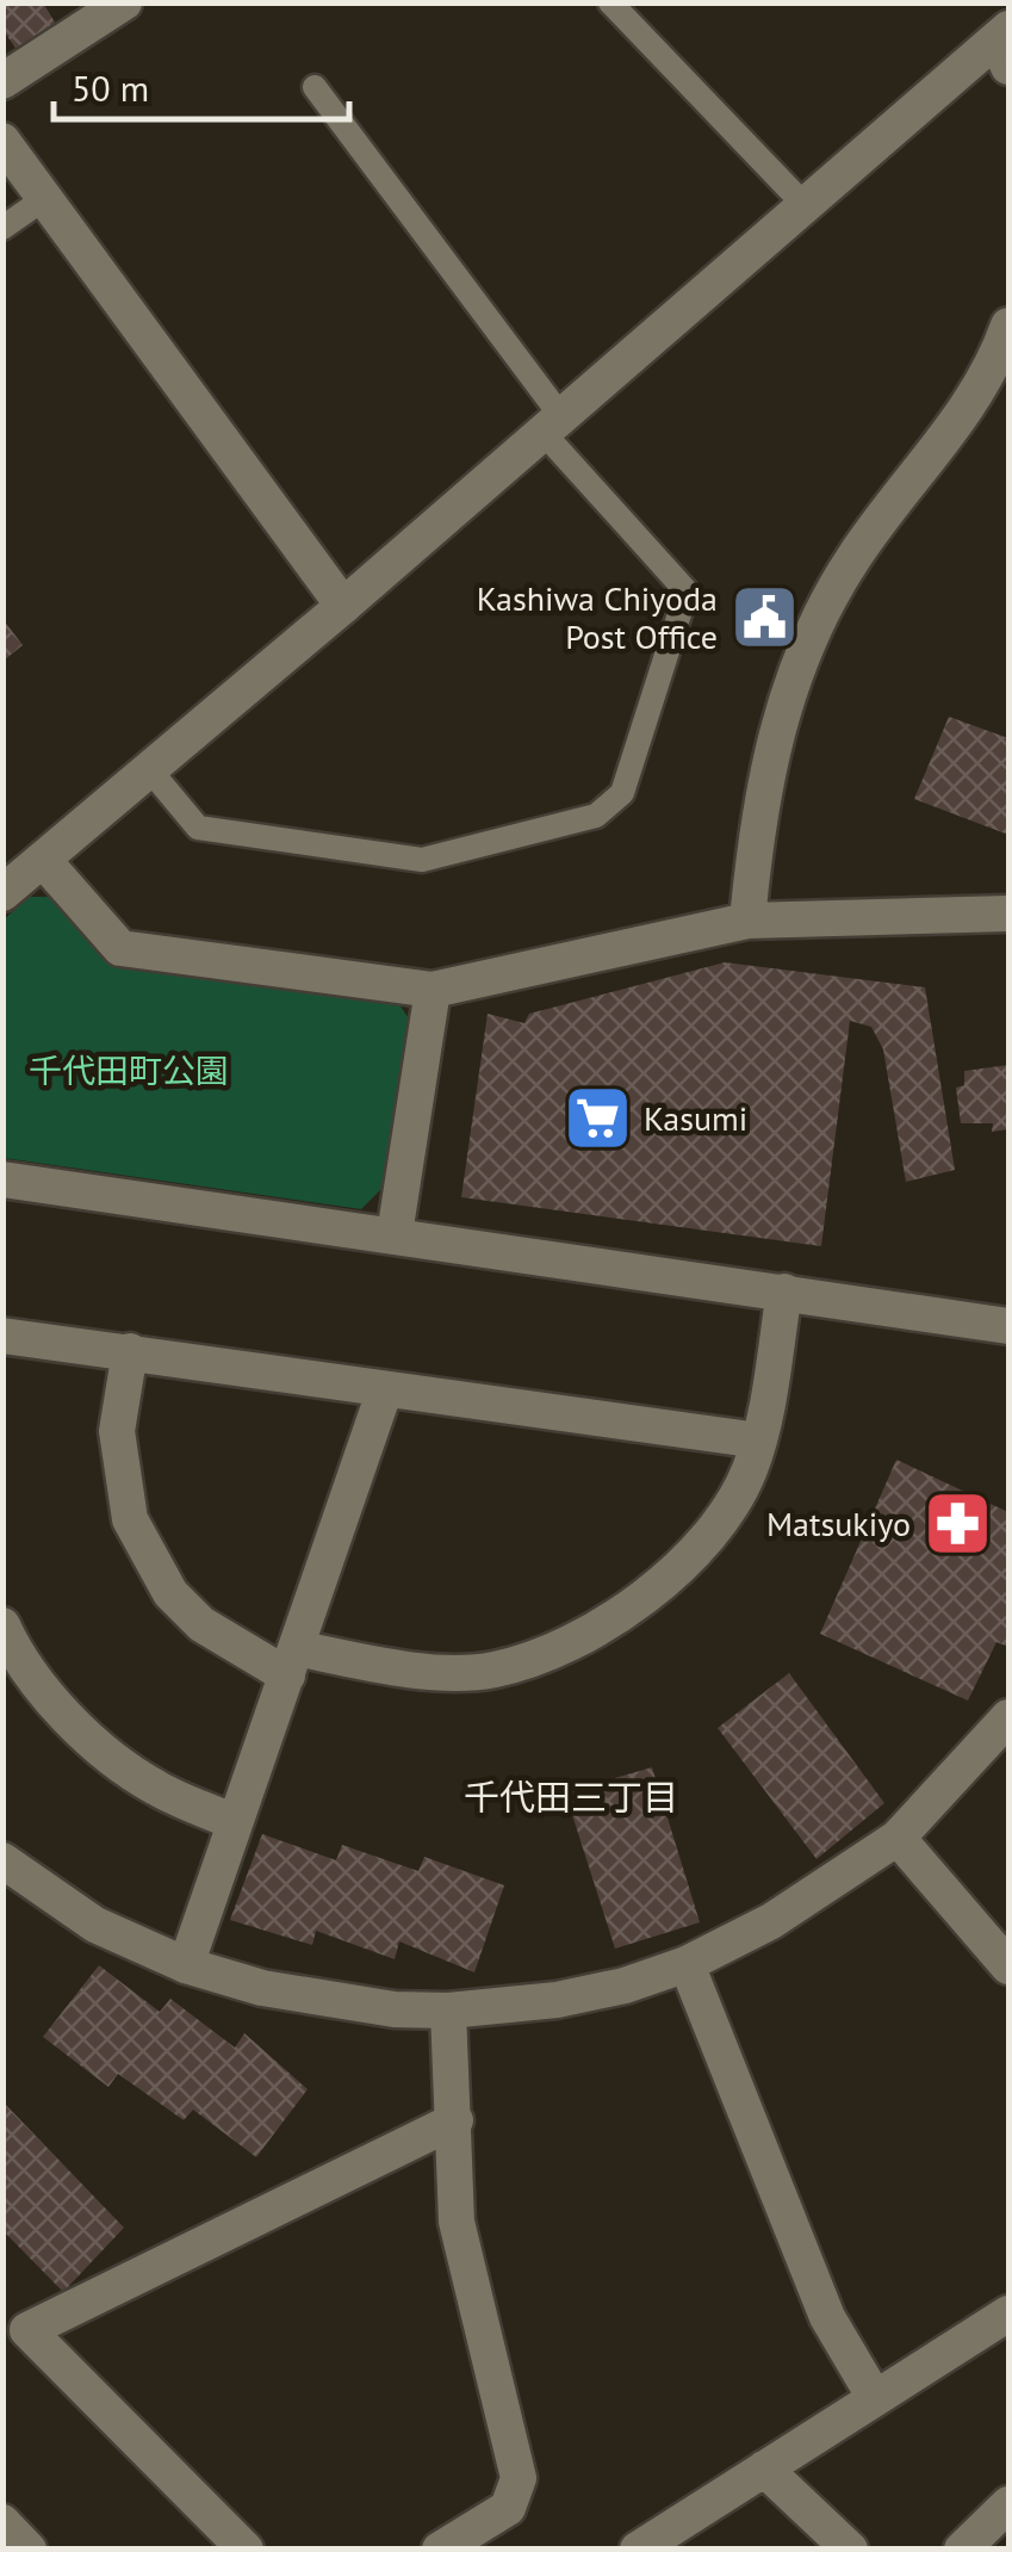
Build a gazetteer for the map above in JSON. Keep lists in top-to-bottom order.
{
  "districts": ["千代田三丁目"],
  "parks": ["千代田町公園"],
  "places": {
    "public building": ["Kashiwa Chiyoda Post Office"],
    "supermarket": ["Kasumi"],
    "pharmacy": ["Matsukiyo"]
  },
  "scale_bar": "50 m"
}
